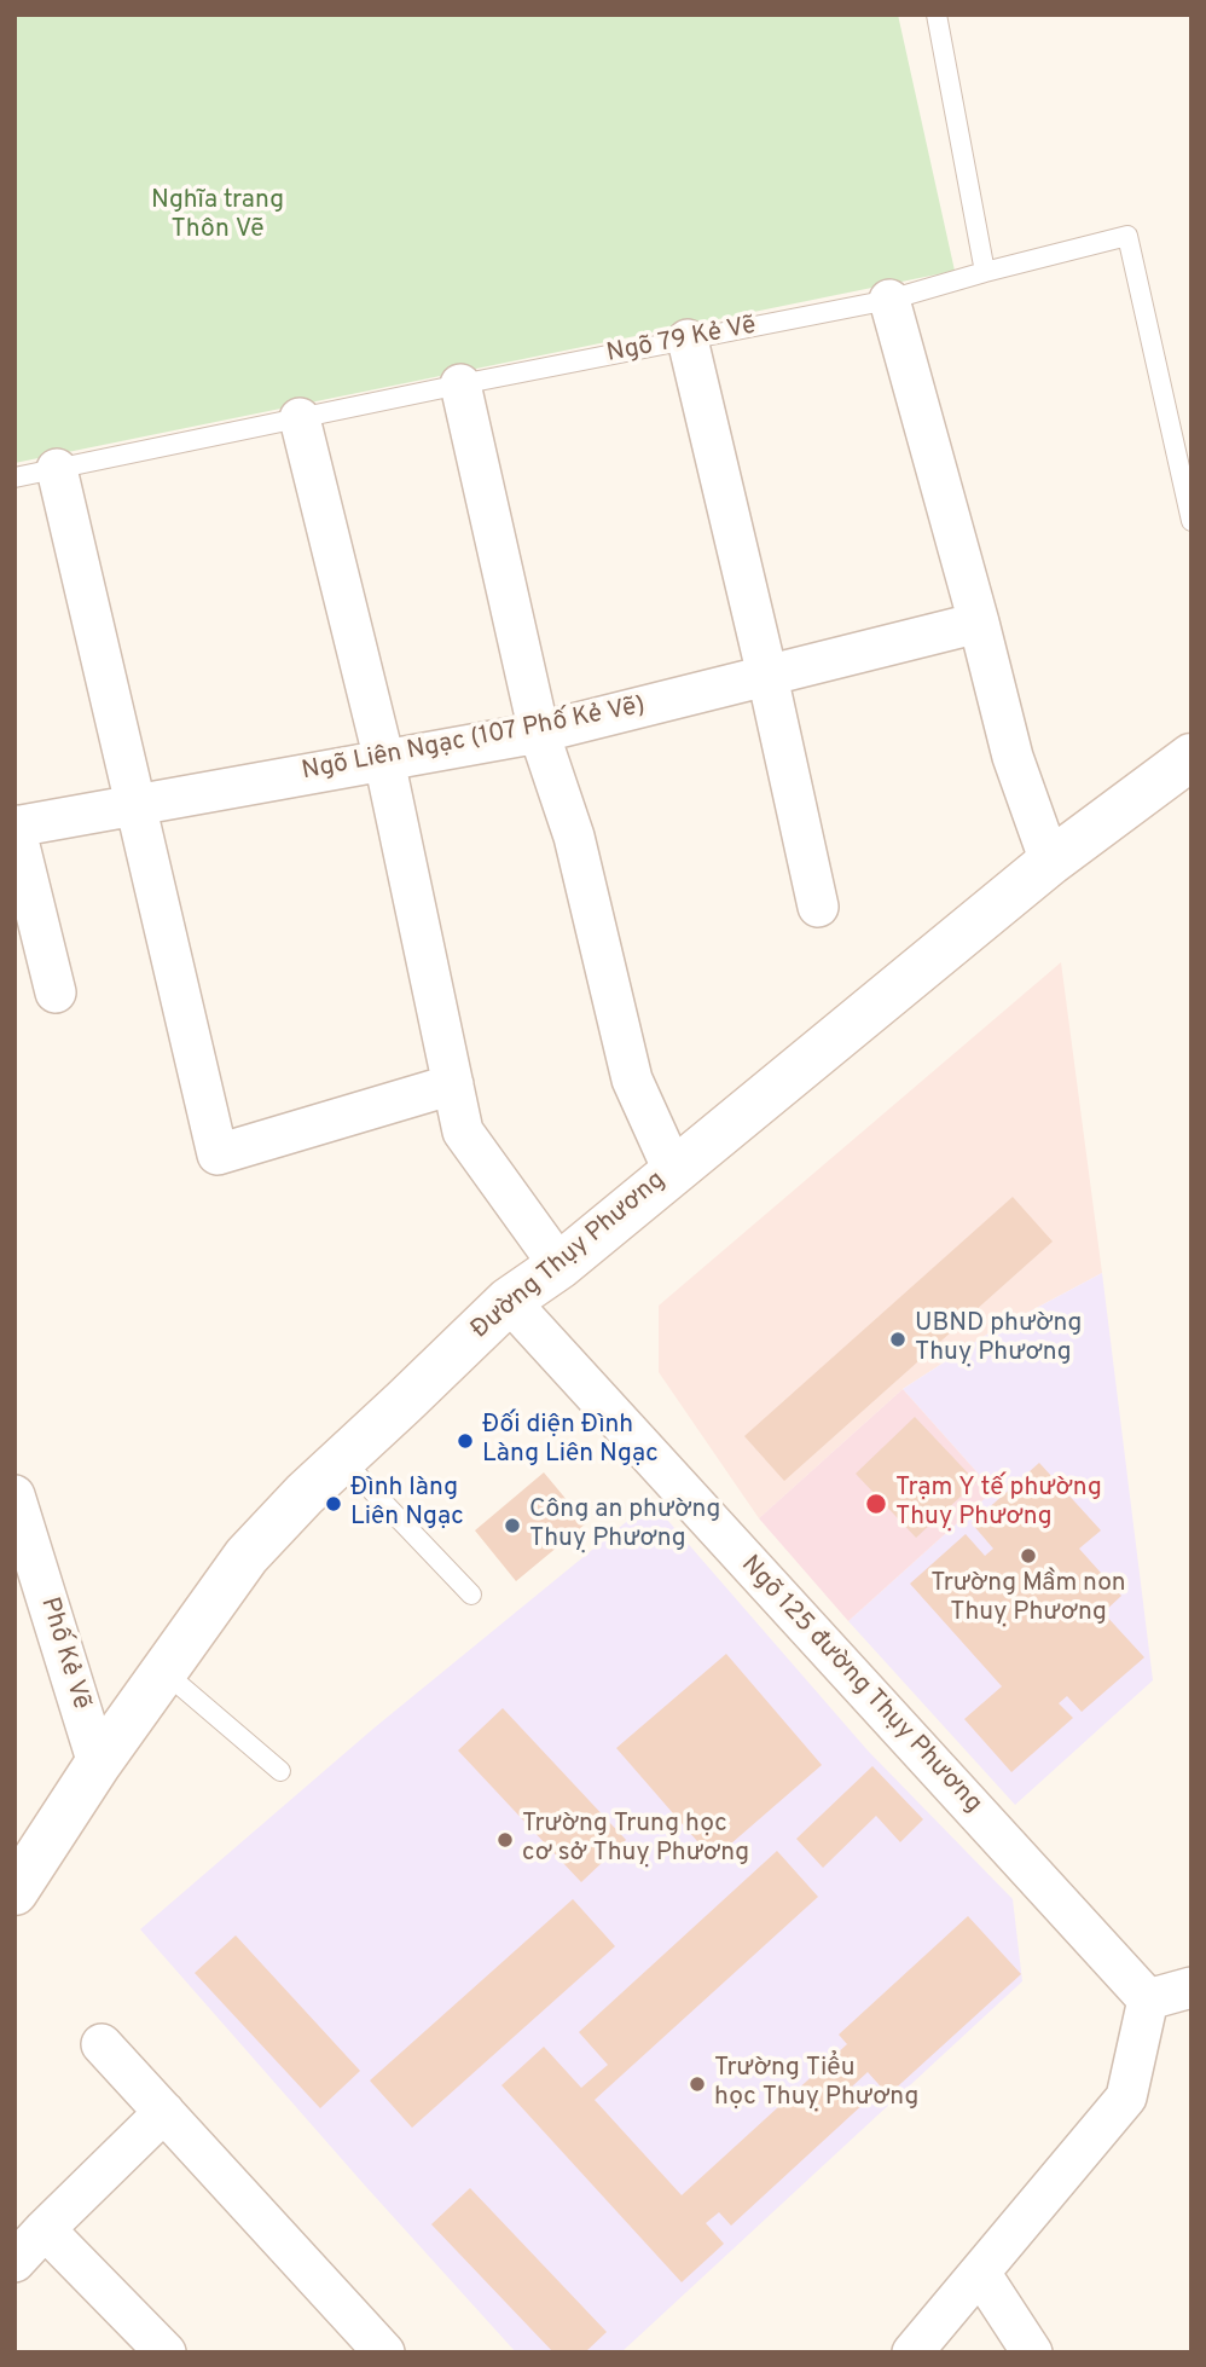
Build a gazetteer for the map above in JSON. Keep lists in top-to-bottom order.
{
  "streets": {
    "main road": ["Đường Thụy Phương"],
    "street": ["Ngõ Liên Ngạc (107 Phố Kẻ Vẽ)", "Phố Kẻ Vẽ", "Ngõ 125 đường Thụy Phương"],
    "lane": ["Ngõ 79 Kẻ Vẽ"]
  },
  "crossings": [
    ["Đường Thụy Phương", "Phố Kẻ Vẽ"],
    ["Đường Thụy Phương", "Ngõ 125 đường Thụy Phương"]
  ],
  "parks": ["Nghĩa trang Thôn Vẽ"],
  "places": [
    "UBND phường Thuỵ Phương",
    "Đối diện Đình Làng Liên Ngạc",
    "Đình làng Liên Ngạc",
    "Trạm Y tế phường Thuỵ Phương",
    "Công an phường Thuỵ Phương",
    "Trường Mầm non Thuỵ Phương",
    "Trường Trung học cơ sở Thuỵ Phương",
    "Trường Tiểu học Thuỵ Phương"
  ]
}
